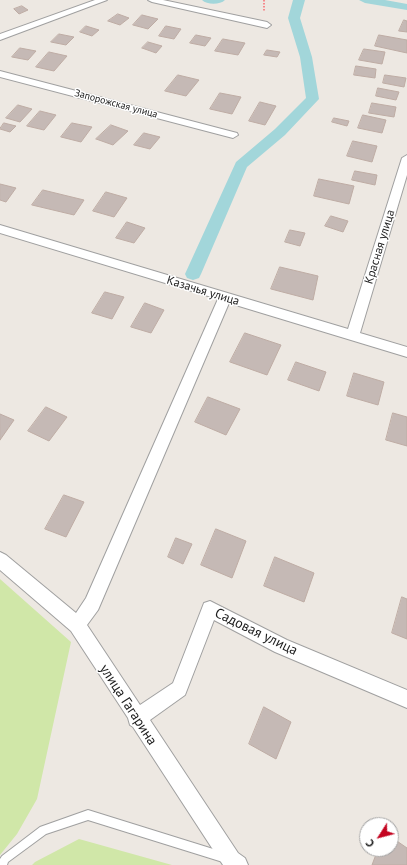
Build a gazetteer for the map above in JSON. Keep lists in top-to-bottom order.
{
  "streets": {
    "street": [
      "Запорожская улица",
      "Красная улица",
      "Казачья улица",
      "Садовая улица",
      "улица Гагарина"
    ]
  },
  "crossings": [
    ["Красная улица", "Казачья улица"],
    ["Садовая улица", "улица Гагарина"]
  ],
  "north": "bottom left"
}
